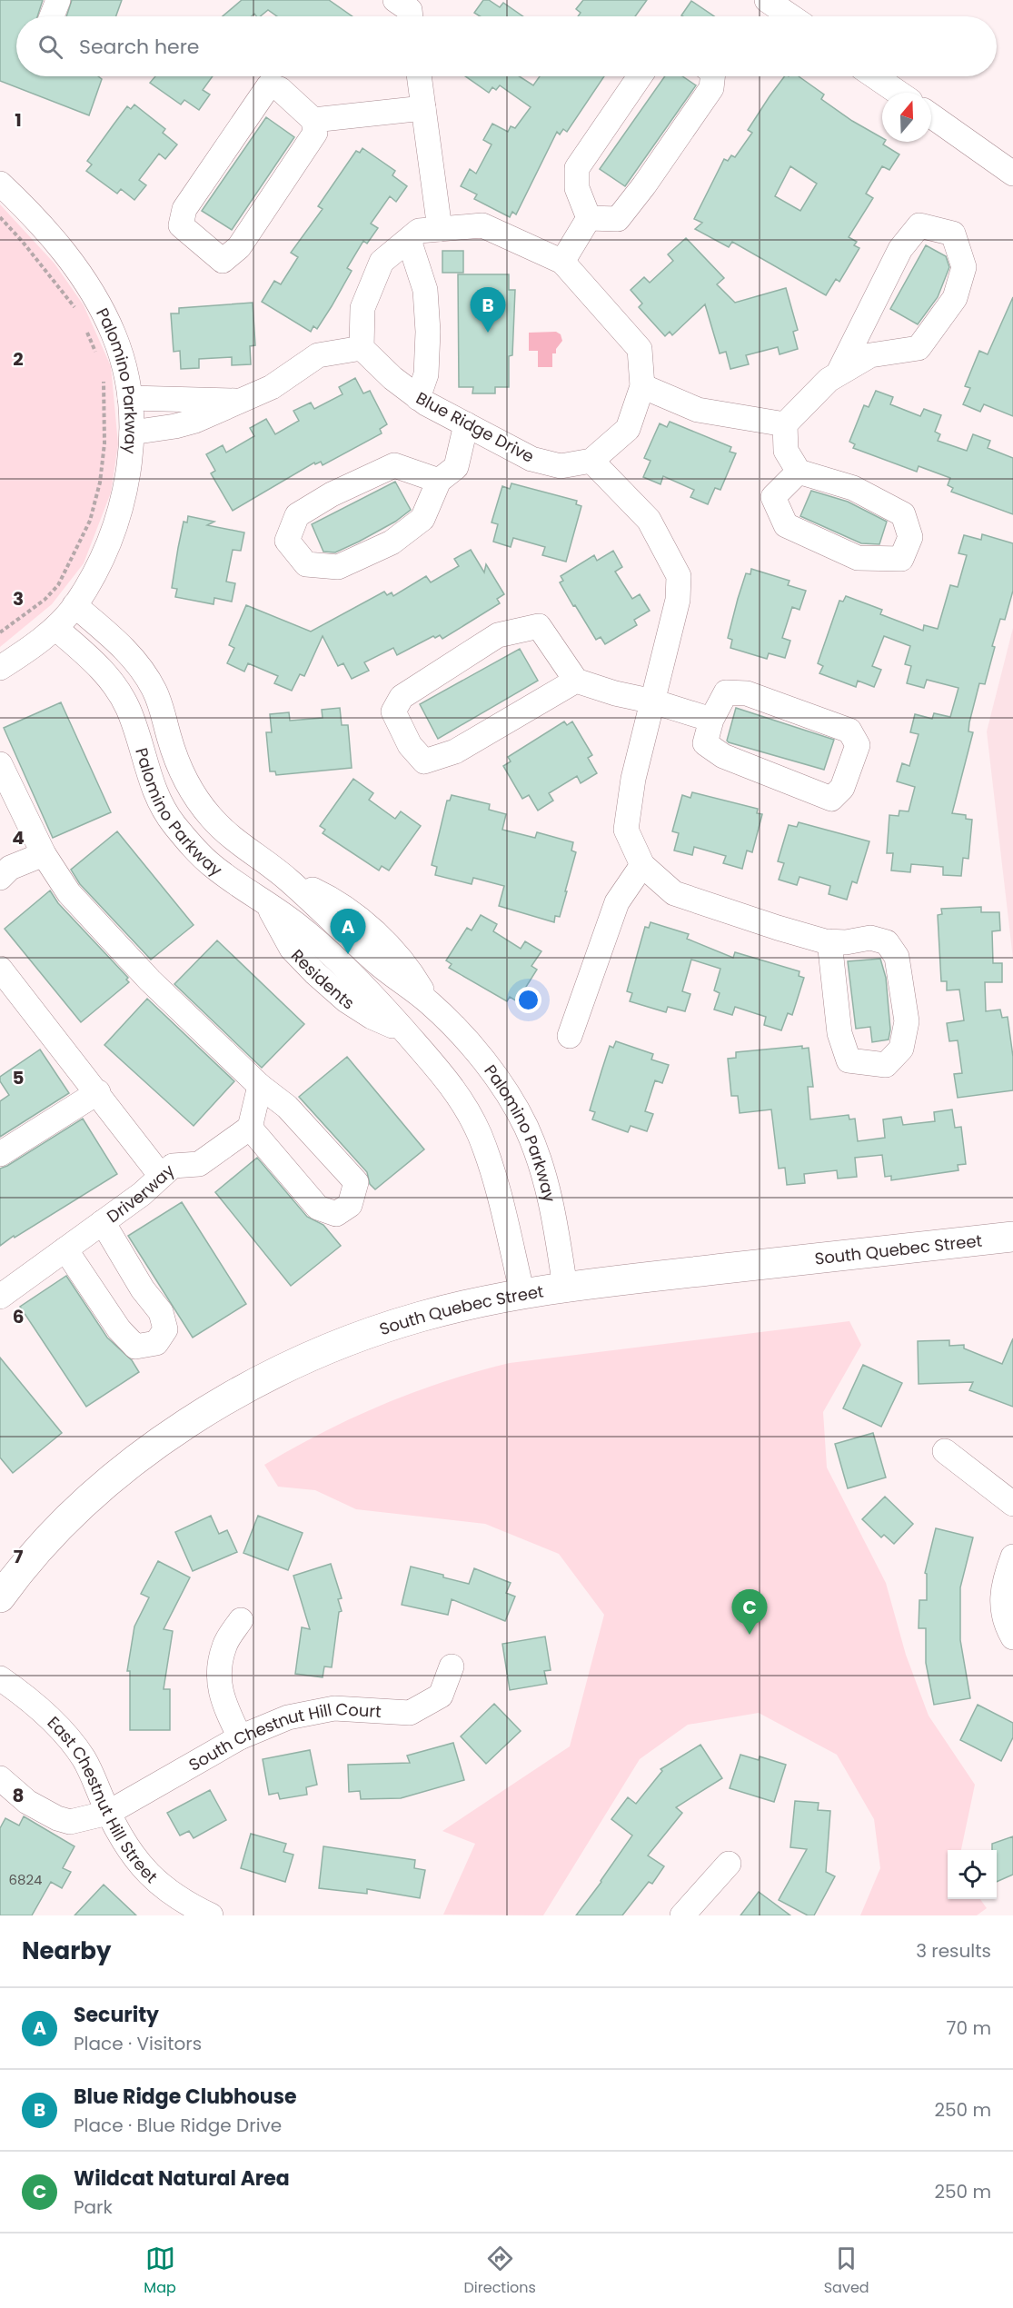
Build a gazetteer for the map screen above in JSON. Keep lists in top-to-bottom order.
{
  "streets": {
    "main road": ["South Quebec Street"],
    "street": [
      "Palomino Parkway",
      "Blue Ridge Drive",
      "Residents",
      "Driverway",
      "South Chestnut Hill Court",
      "East Chestnut Hill Street"
    ]
  },
  "crossings": [
    ["Palomino Parkway", "Residents"],
    ["Palomino Parkway", "South Quebec Street"],
    ["Residents", "South Quebec Street"],
    ["South Chestnut Hill Court", "East Chestnut Hill Street"]
  ],
  "house_numbers": ["6824"],
  "north": "top",
  "page": {
    "search": "Search here",
    "pins": ["B", "A", "C"],
    "heading": ["Nearby", "3 results"],
    "list": [
      {
        "mark": "A",
        "name": "Security",
        "note": "Place · Visitors",
        "value": "70 m"
      },
      {
        "mark": "B",
        "name": "Blue Ridge Clubhouse",
        "note": "Place · Blue Ridge Drive",
        "value": "250 m"
      },
      {
        "mark": "C",
        "name": "Wildcat Natural Area",
        "note": "Park",
        "value": "250 m"
      }
    ],
    "nav": ["Map", "Directions", "Saved"]
  },
  "grid": {
    "rows": [
      "1",
      "2",
      "3",
      "4",
      "5",
      "6",
      "7",
      "8"
    ]
  }
}
